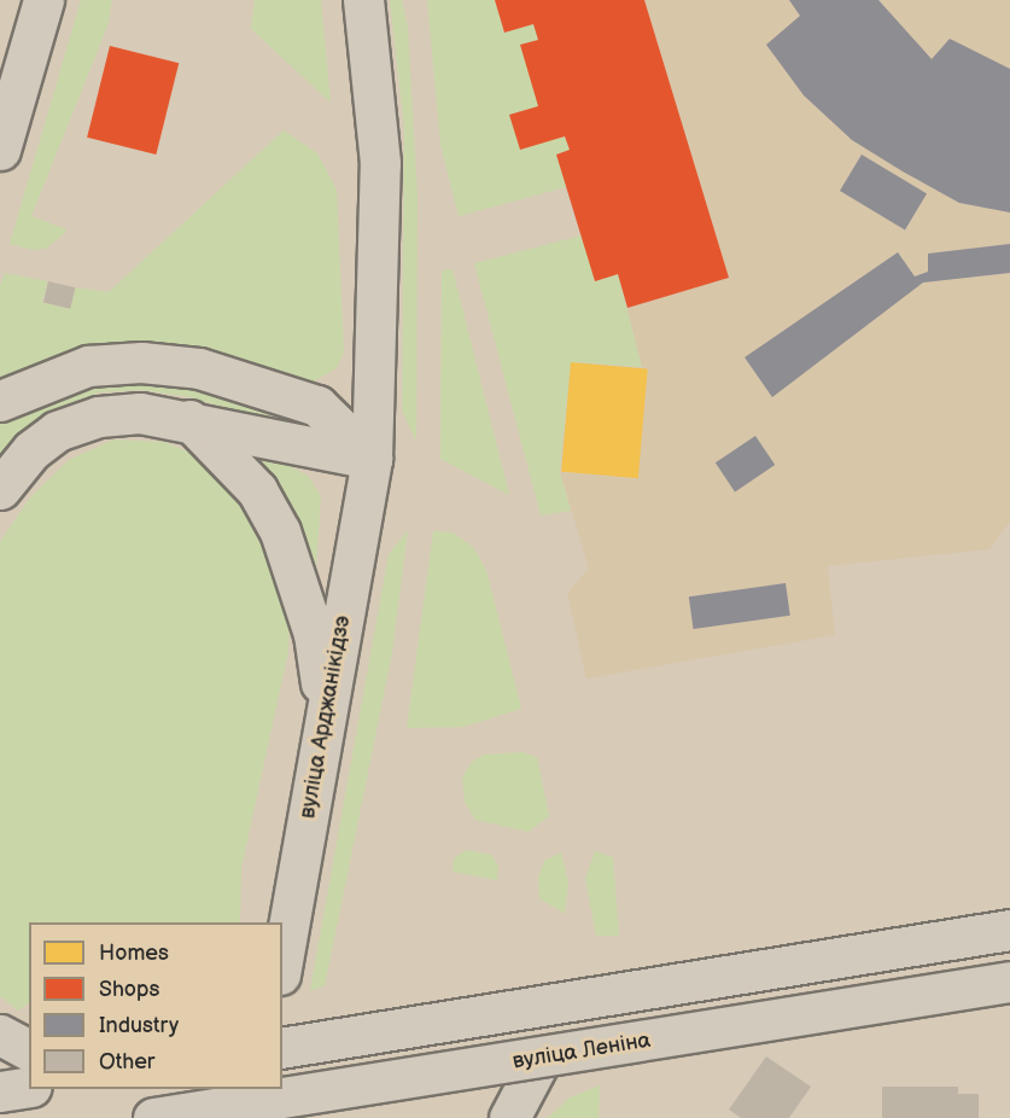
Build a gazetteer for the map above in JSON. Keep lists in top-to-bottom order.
{
  "streets": {
    "main road": ["вуліца Арджанікідзэ", "вуліца Леніна"]
  },
  "legend": [
    "Homes",
    "Shops",
    "Industry",
    "Other"
  ]
}
